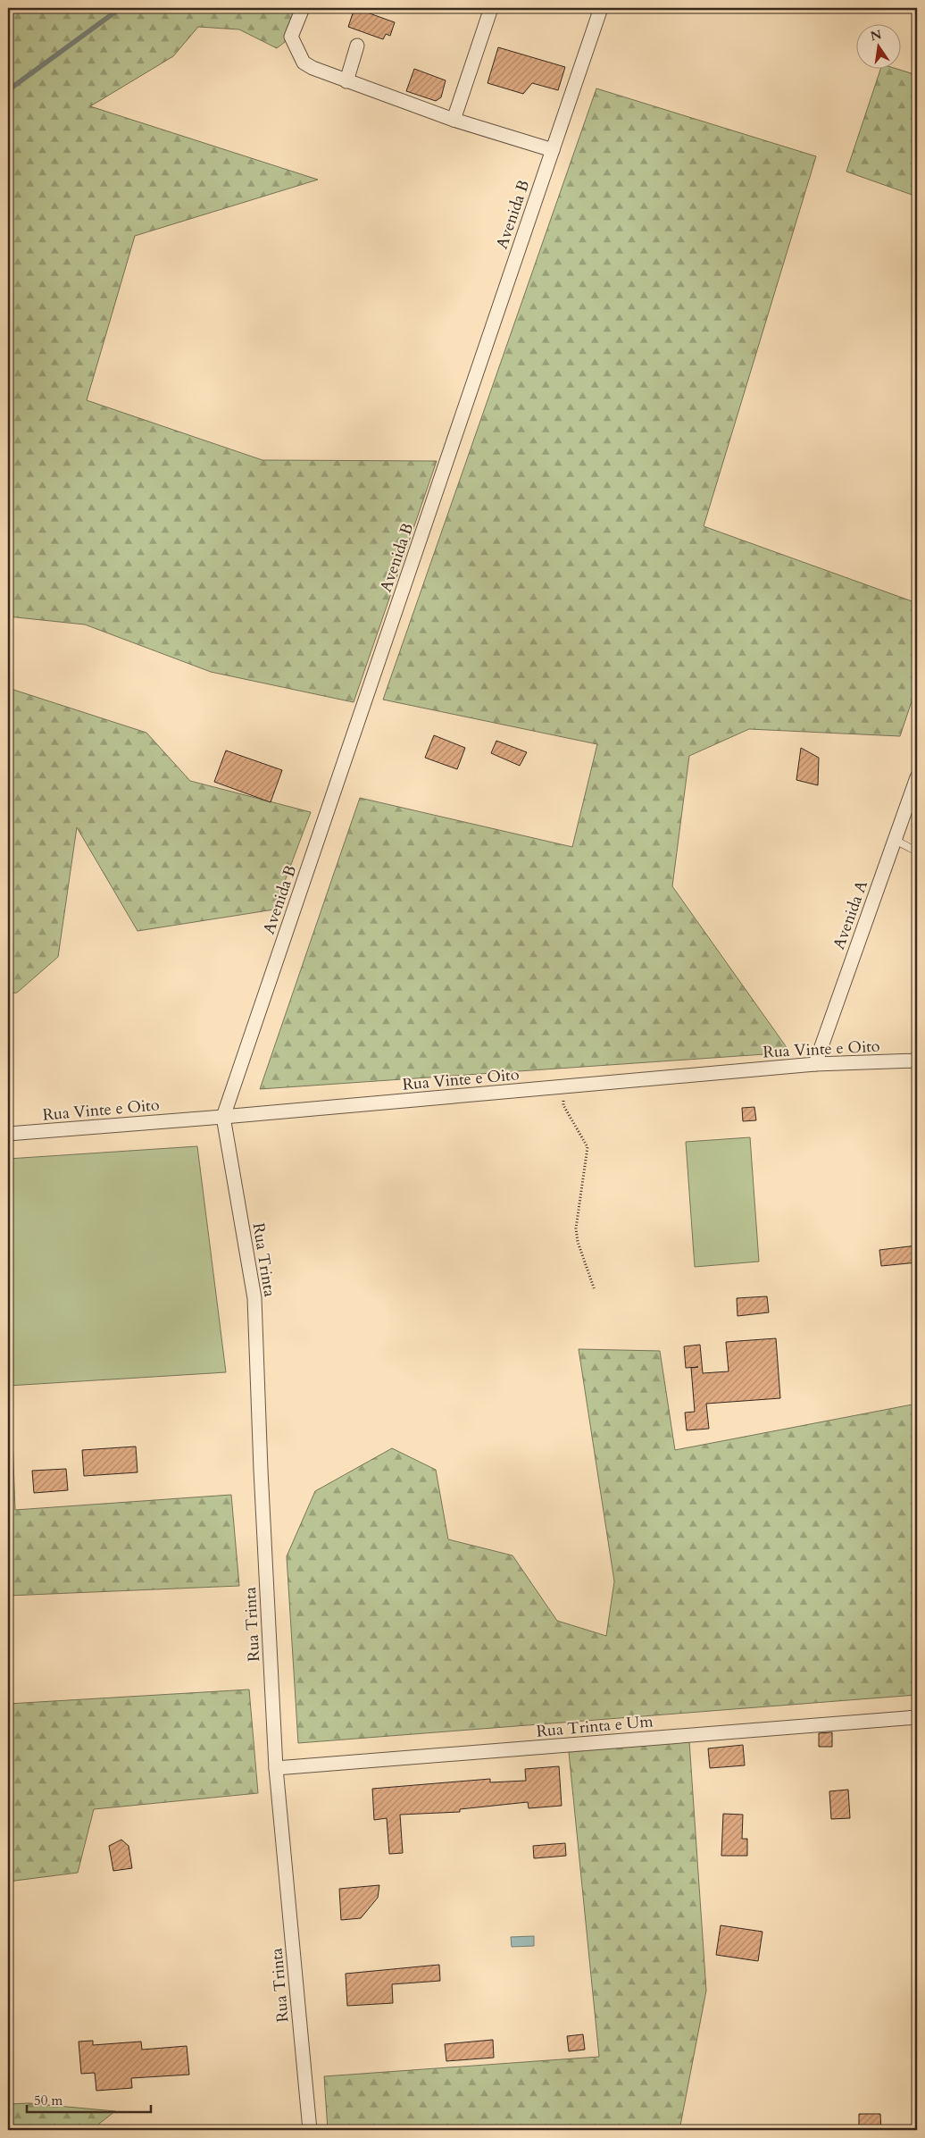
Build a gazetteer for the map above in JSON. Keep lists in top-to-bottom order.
{
  "streets": {
    "street": [
      "Avenida B",
      "Avenida A",
      "Rua Vinte e Oito",
      "Rua Trinta",
      "Rua Trinta e Um"
    ]
  },
  "crossings": [
    ["Avenida B", "Rua Vinte e Oito"],
    ["Avenida B", "Rua Trinta"],
    ["Avenida A", "Rua Vinte e Oito"],
    ["Rua Vinte e Oito", "Rua Trinta"],
    ["Rua Trinta", "Rua Trinta e Um"]
  ],
  "scale_bar": "50 m",
  "north": "top"
}
